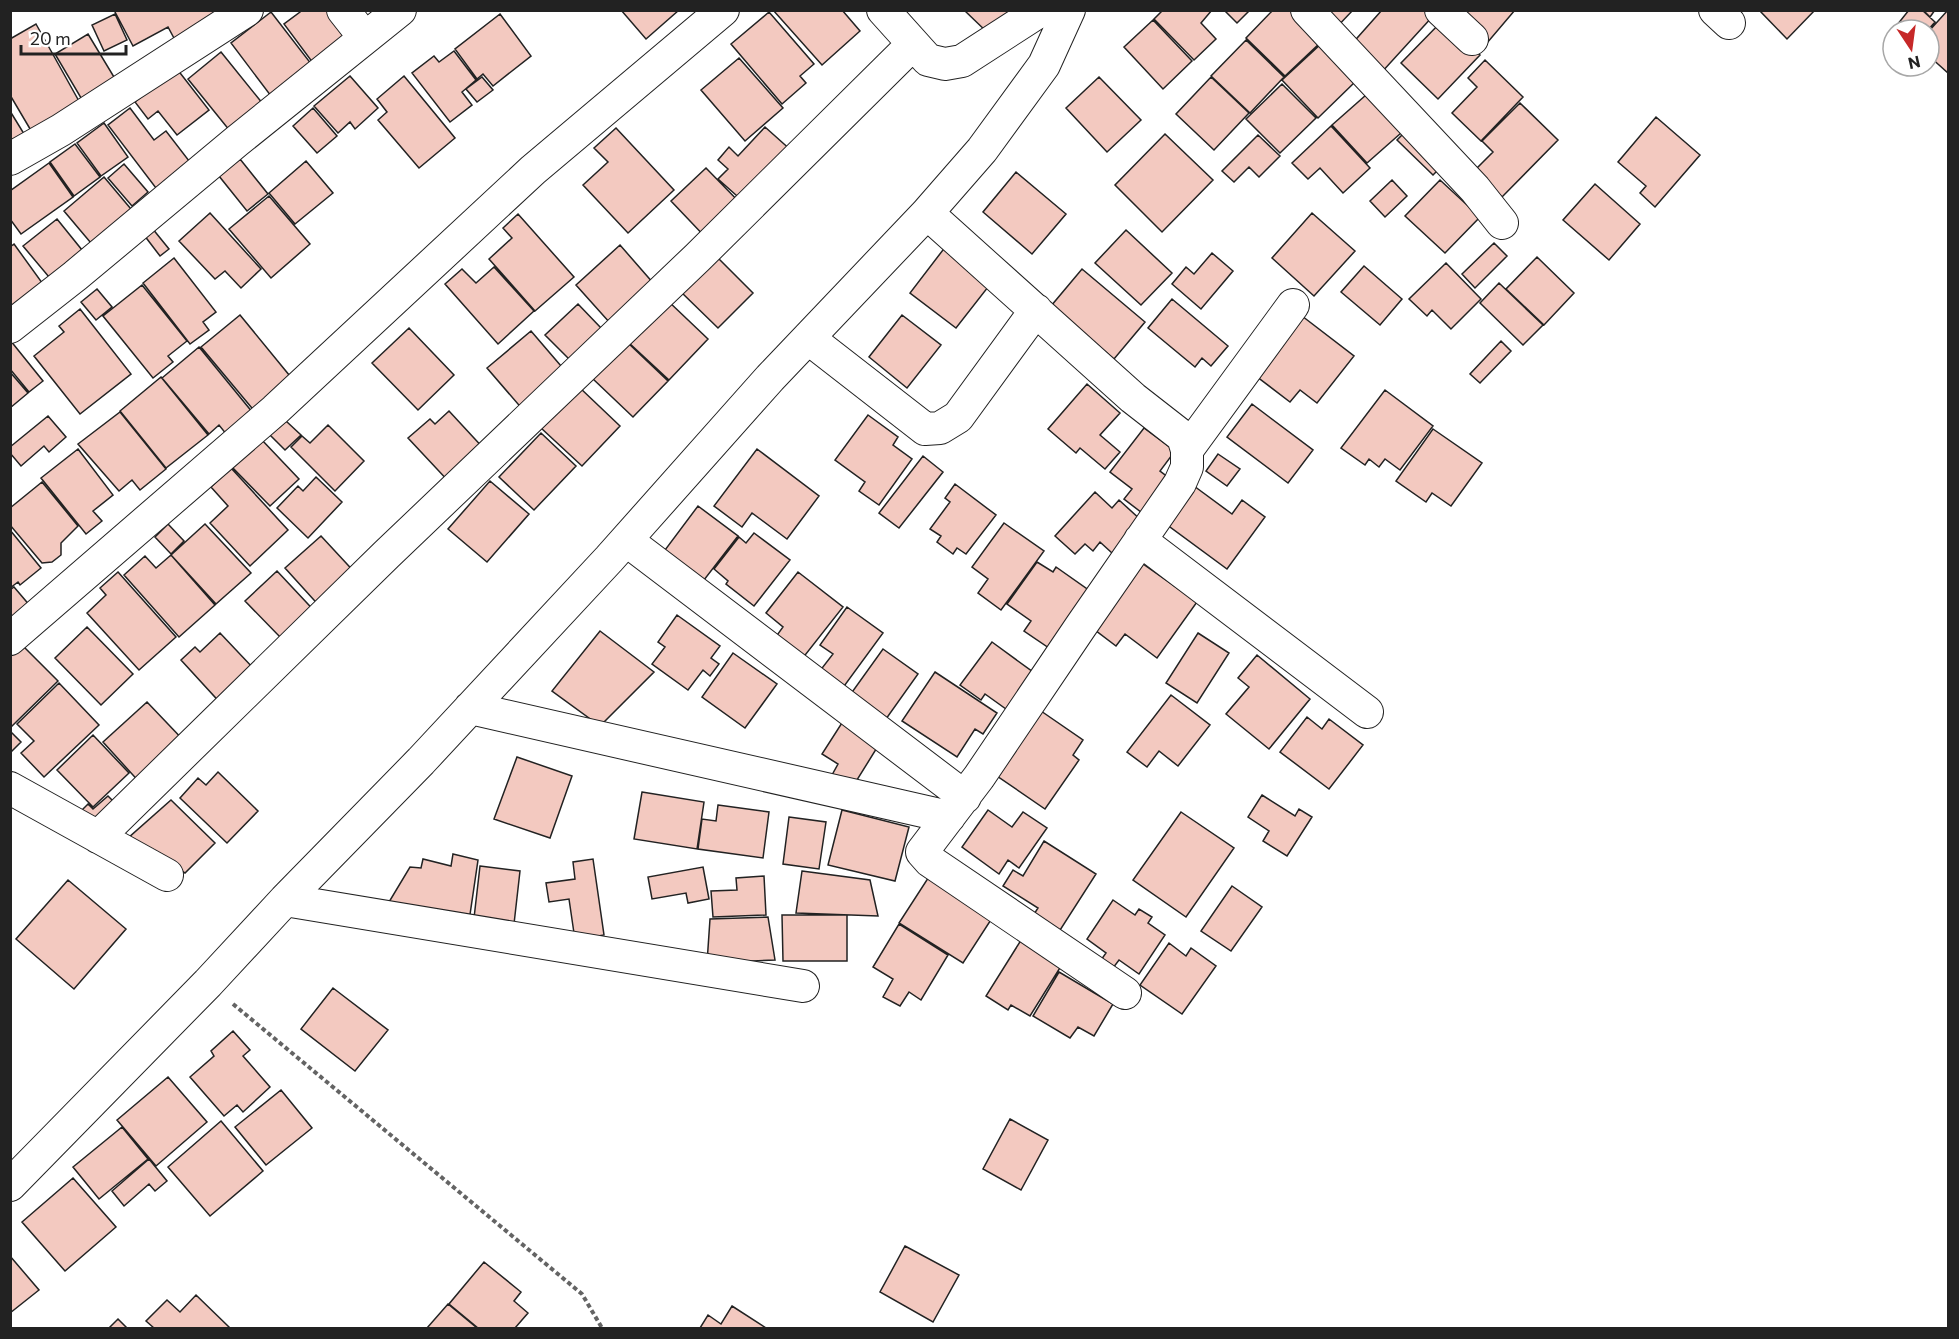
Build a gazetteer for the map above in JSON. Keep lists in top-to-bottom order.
{
  "scale_bar": "20 m",
  "north": "bottom"
}
